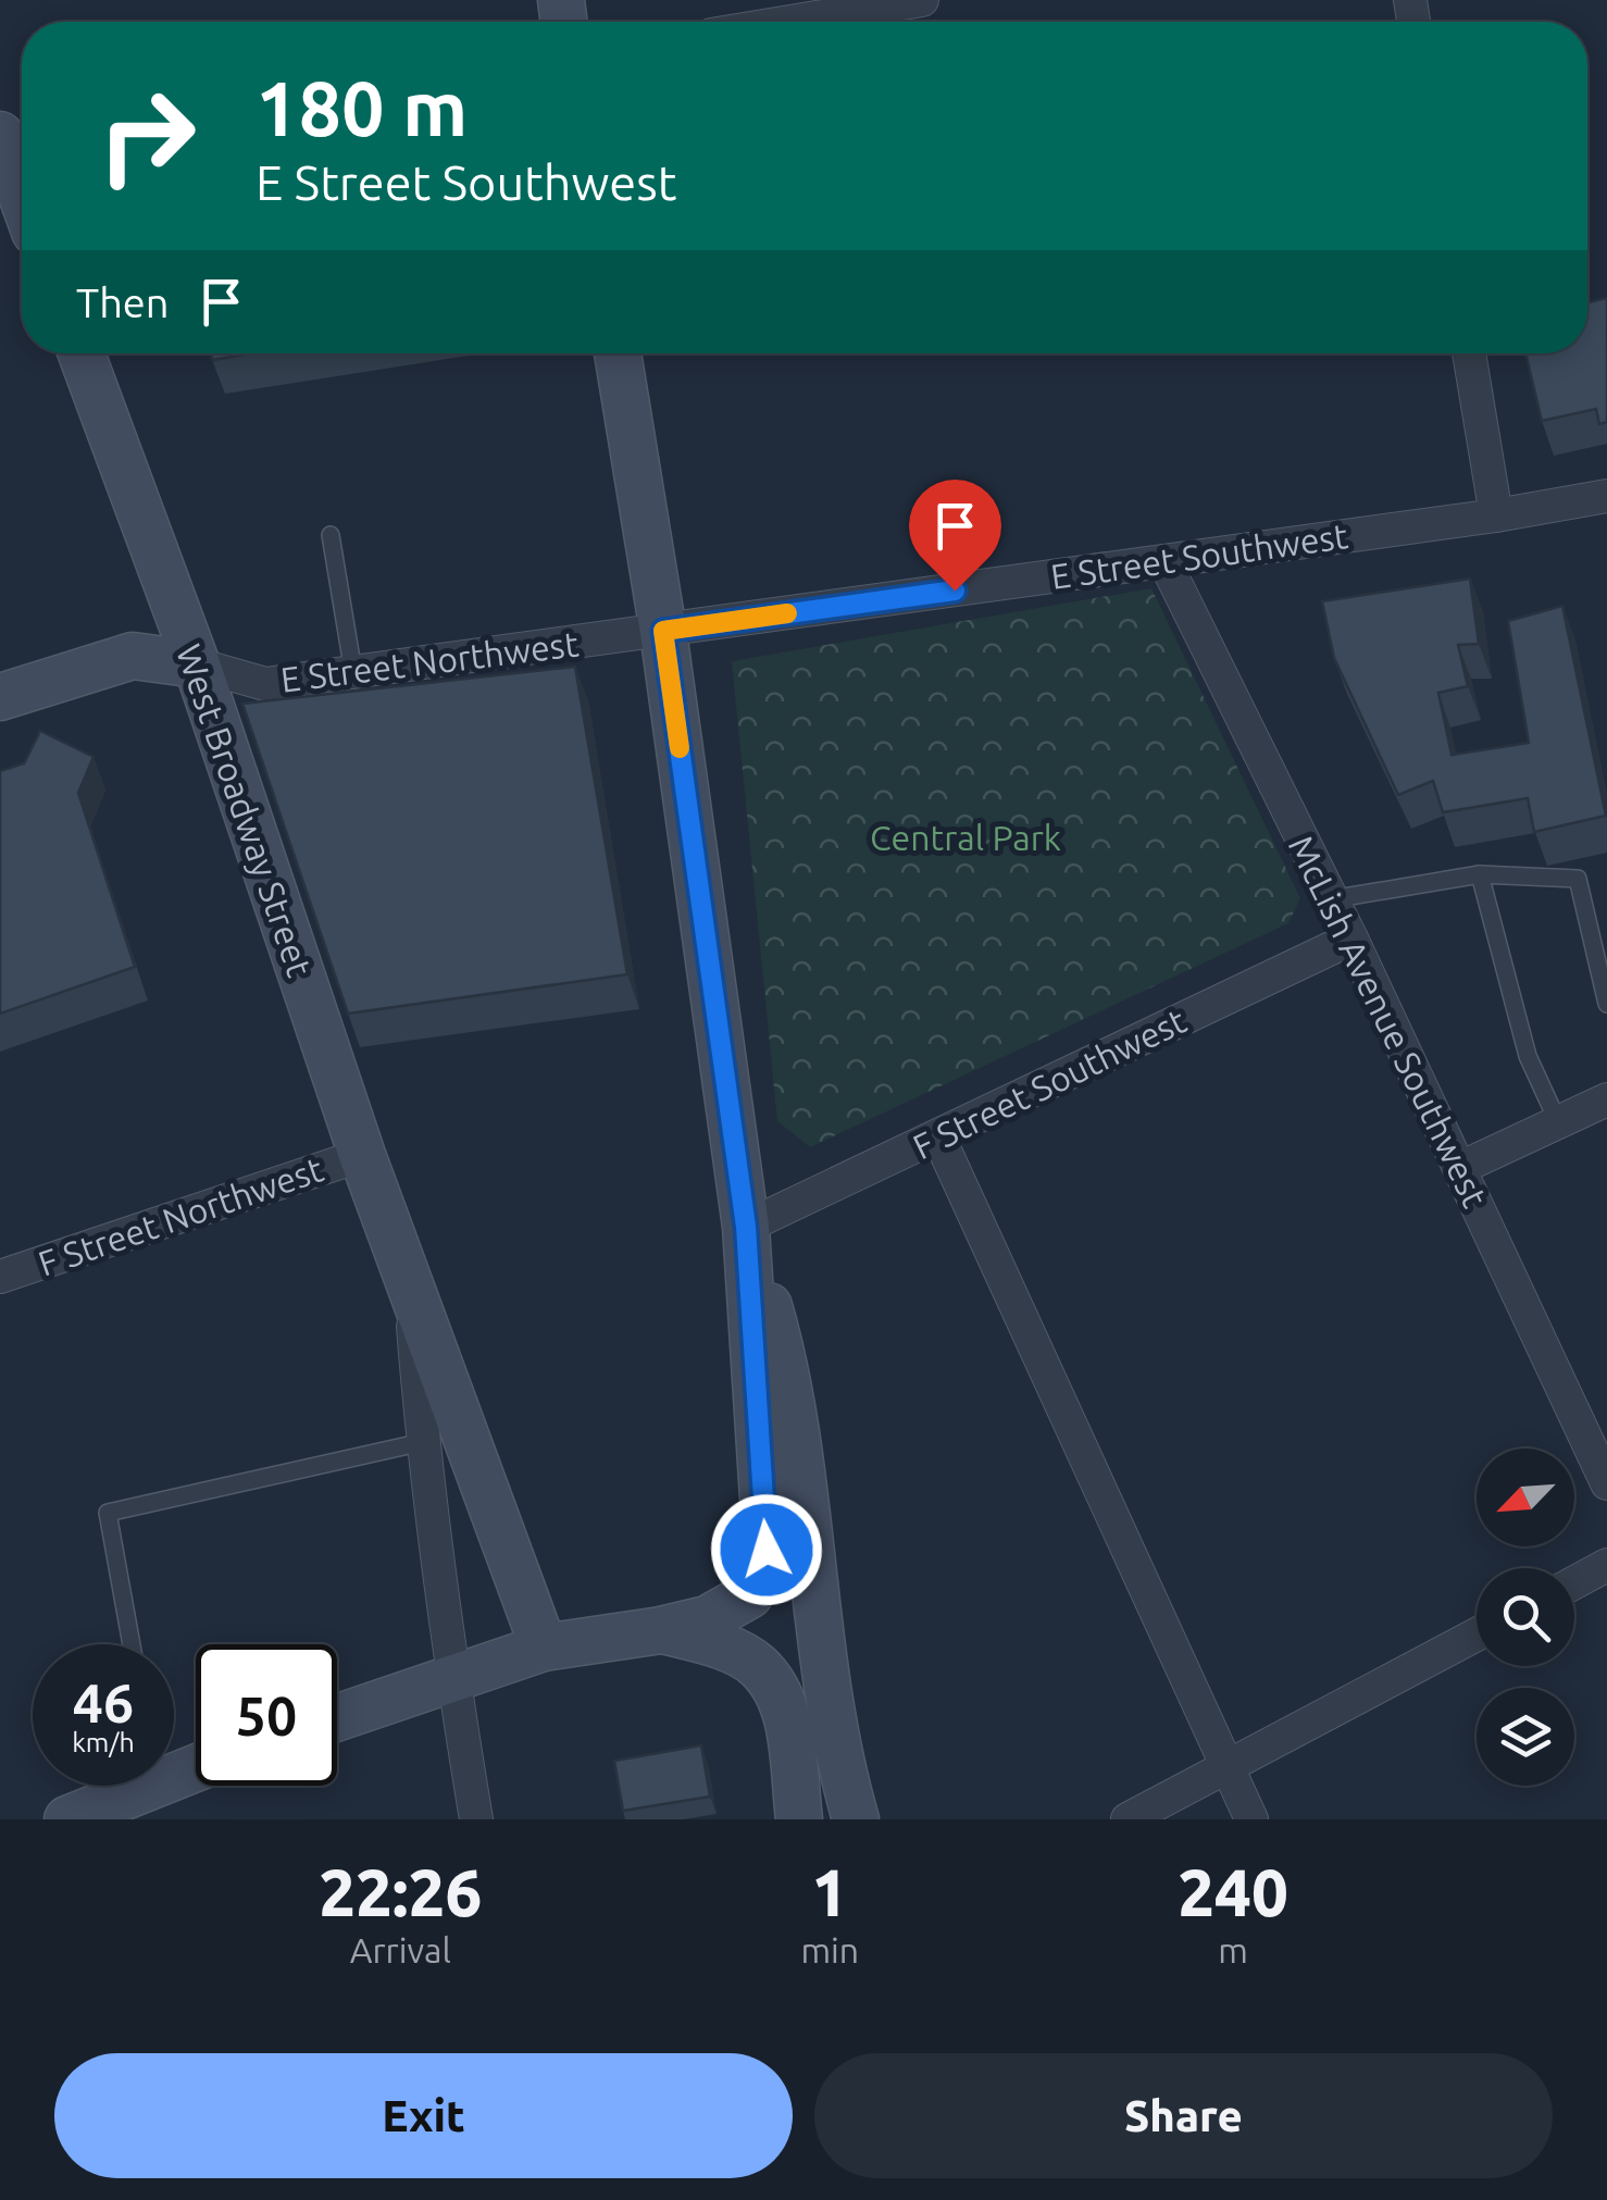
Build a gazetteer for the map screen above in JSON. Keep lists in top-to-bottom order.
{
  "streets": {
    "main road": ["West Broadway Street"],
    "street": [
      "E Street Southwest",
      "E Street Northwest",
      "McLish Avenue Southwest",
      "F Street Southwest",
      "F Street Northwest"
    ]
  },
  "crossings": [
    ["E Street Southwest", "E Street Northwest"],
    ["E Street Southwest", "McLish Avenue Southwest"],
    ["E Street Northwest", "West Broadway Street"],
    ["West Broadway Street", "F Street Northwest"],
    ["McLish Avenue Southwest", "F Street Southwest"]
  ],
  "parks": ["Central Park"],
  "north": "bottom left",
  "page": {
    "turn": ["180 m", "E Street Southwest"],
    "then": "Then",
    "speed": "46 km/h",
    "limit": "50",
    "eta": [
      "22:26",
      "Arrival",
      "1",
      "min",
      "240",
      "m"
    ],
    "buttons": ["Exit", "Share"]
  }
}
